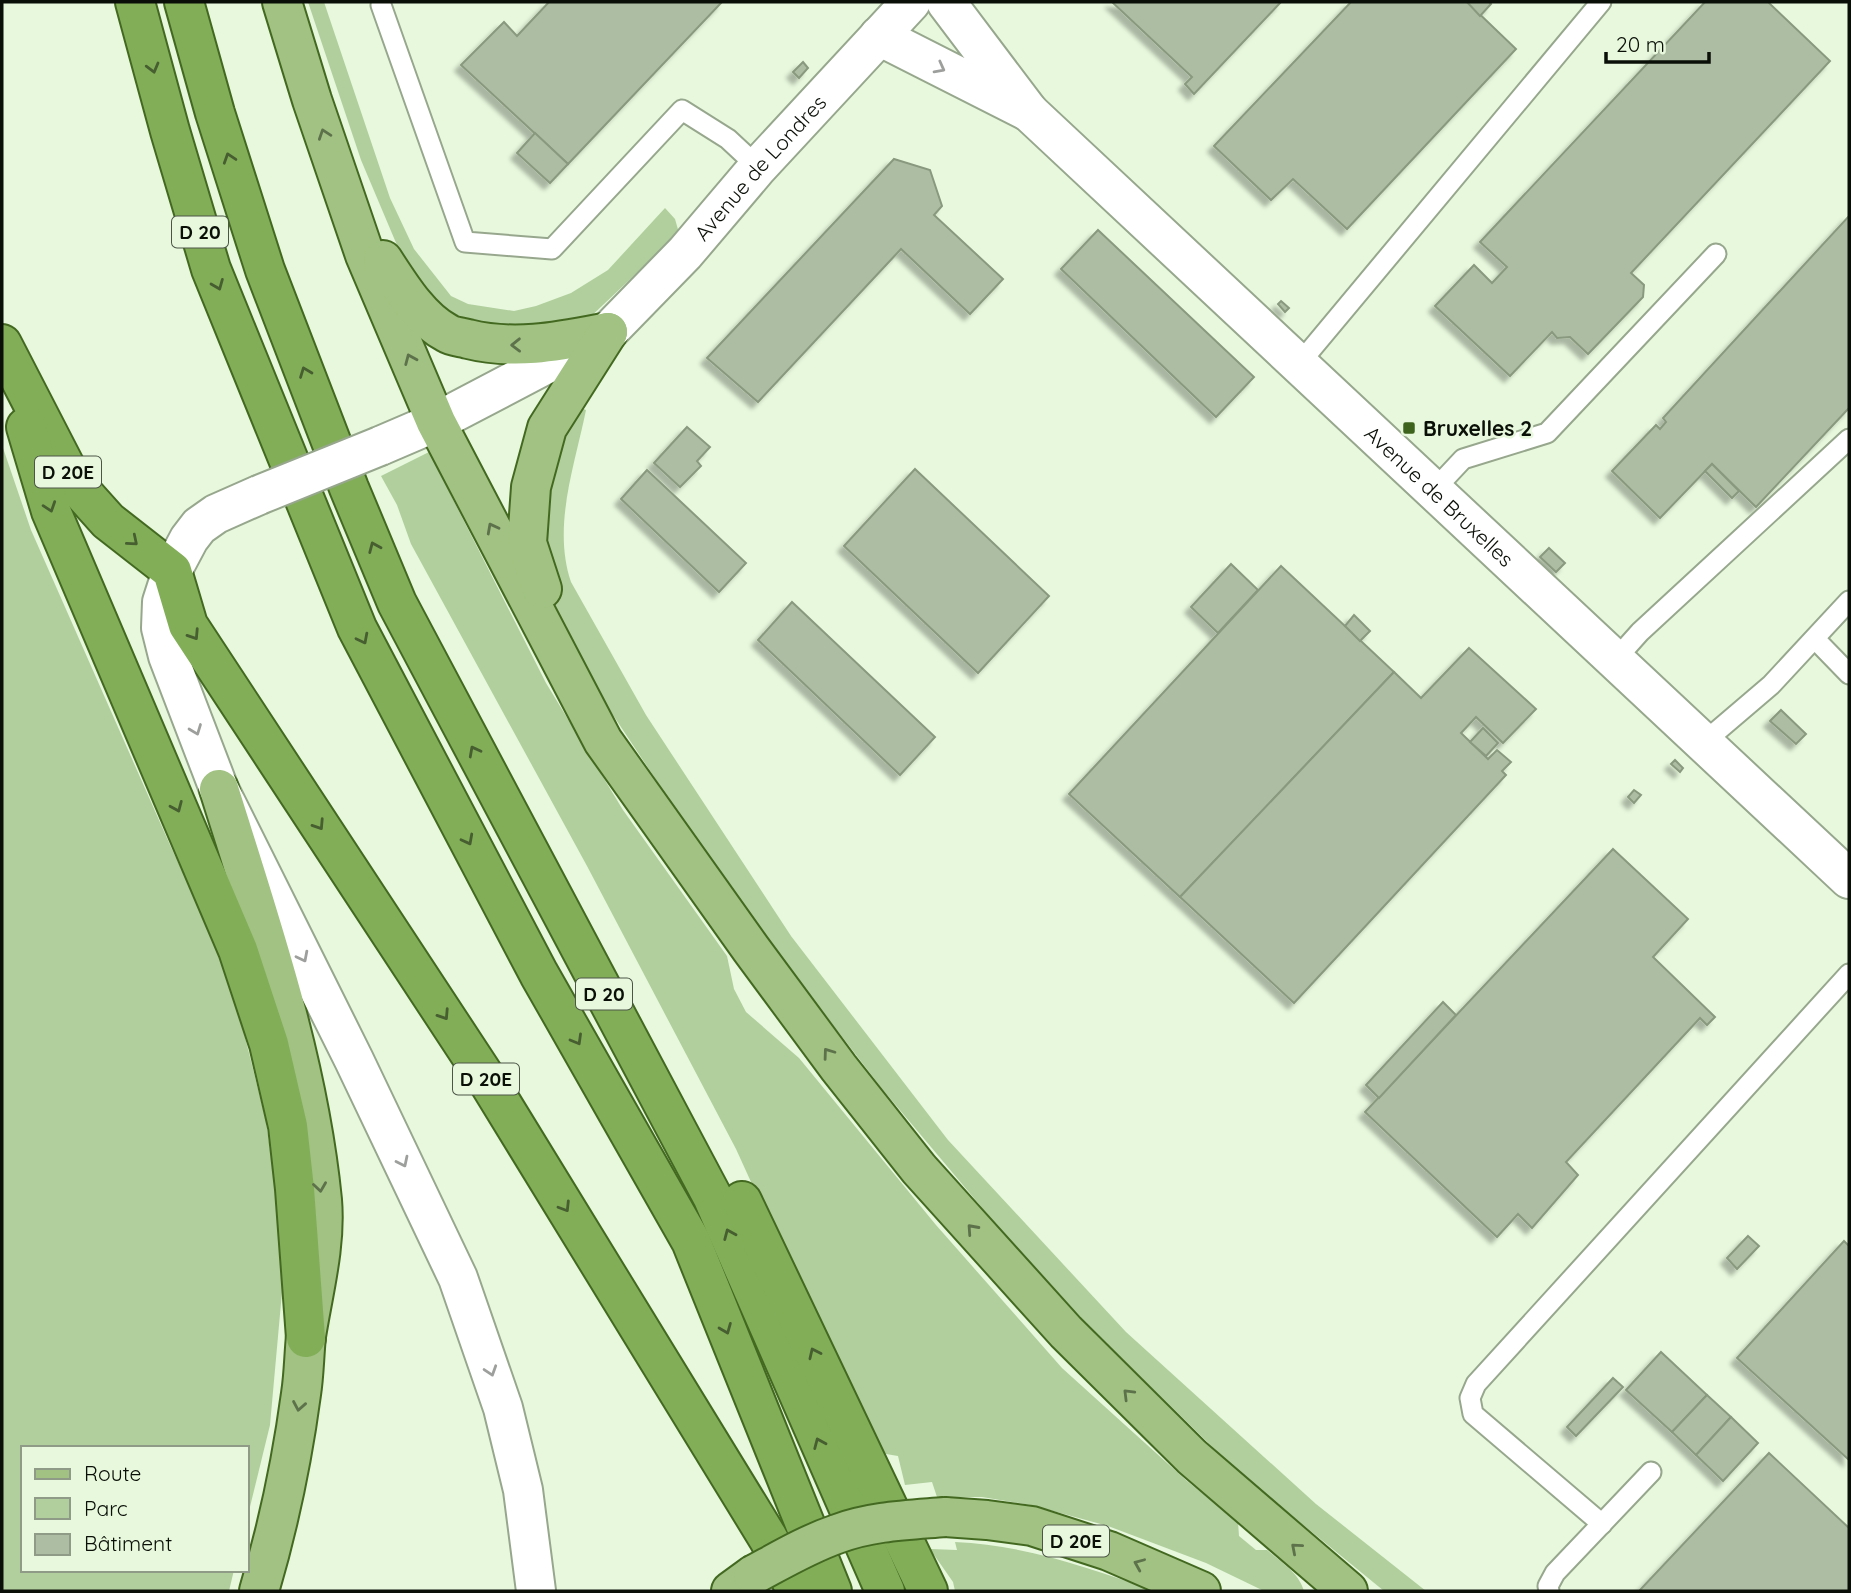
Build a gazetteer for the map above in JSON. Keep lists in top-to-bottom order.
{
  "streets": {
    "highway": ["D 20", "D 20E"],
    "street": ["Avenue de Londres", "Avenue de Bruxelles"]
  },
  "crossings": [
    ["Avenue de Londres", "D 20E"],
    ["Avenue de Londres", "Avenue de Bruxelles"]
  ],
  "places": {
    "transit": ["Bruxelles 2"]
  },
  "legend": ["Route", "Parc", "Bâtiment"],
  "scale_bar": "20 m"
}
